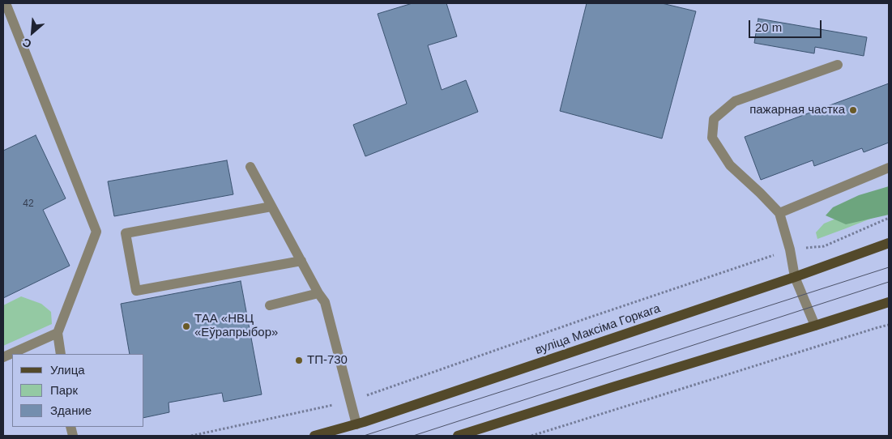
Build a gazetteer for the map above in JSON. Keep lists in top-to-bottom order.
{
  "streets": {
    "main road": ["вуліца Максіма Горкага"]
  },
  "places": ["пажарная частка", "ТАА «НВЦ «Еўрапрыбор»", "ТП-730"],
  "house_numbers": ["42"],
  "legend": ["Улица", "Парк", "Здание"],
  "scale_bar": "20 m",
  "north": "bottom left"
}
